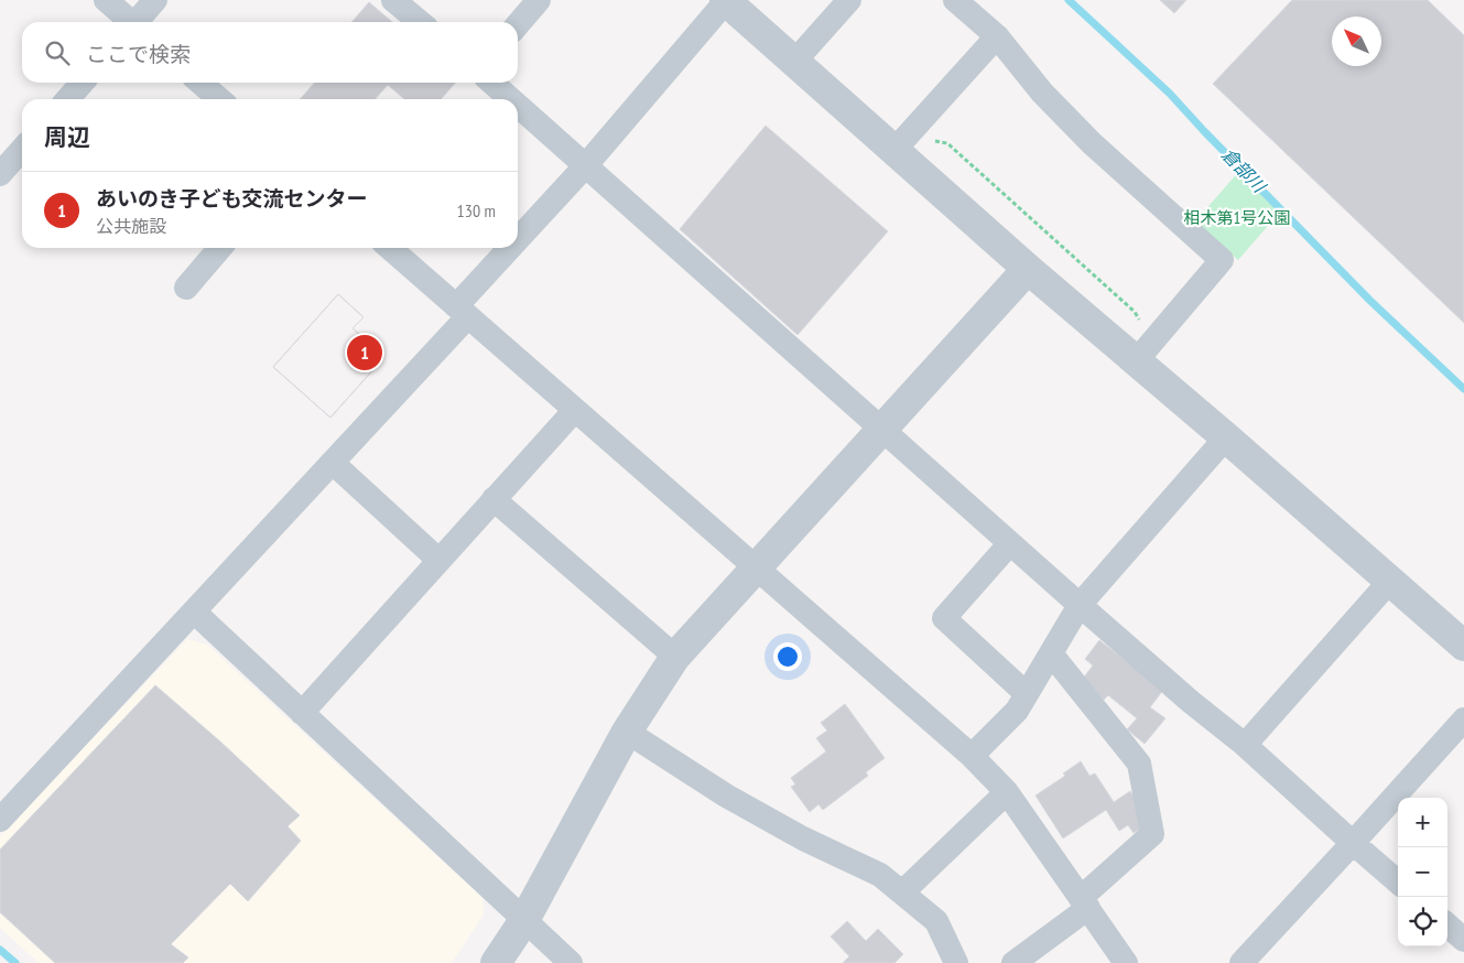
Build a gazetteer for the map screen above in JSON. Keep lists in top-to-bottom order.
{
  "water": ["倉部川"],
  "parks": ["相木第1号公園"],
  "north": "top left",
  "page": {
    "search": "ここで検索",
    "heading": "周辺",
    "list": [
      {
        "mark": "1",
        "name": "あいのき子ども交流センター",
        "note": "公共施設",
        "value": "130 m"
      }
    ],
    "pins": "1",
    "map_buttons": ["+", "−"]
  }
}
